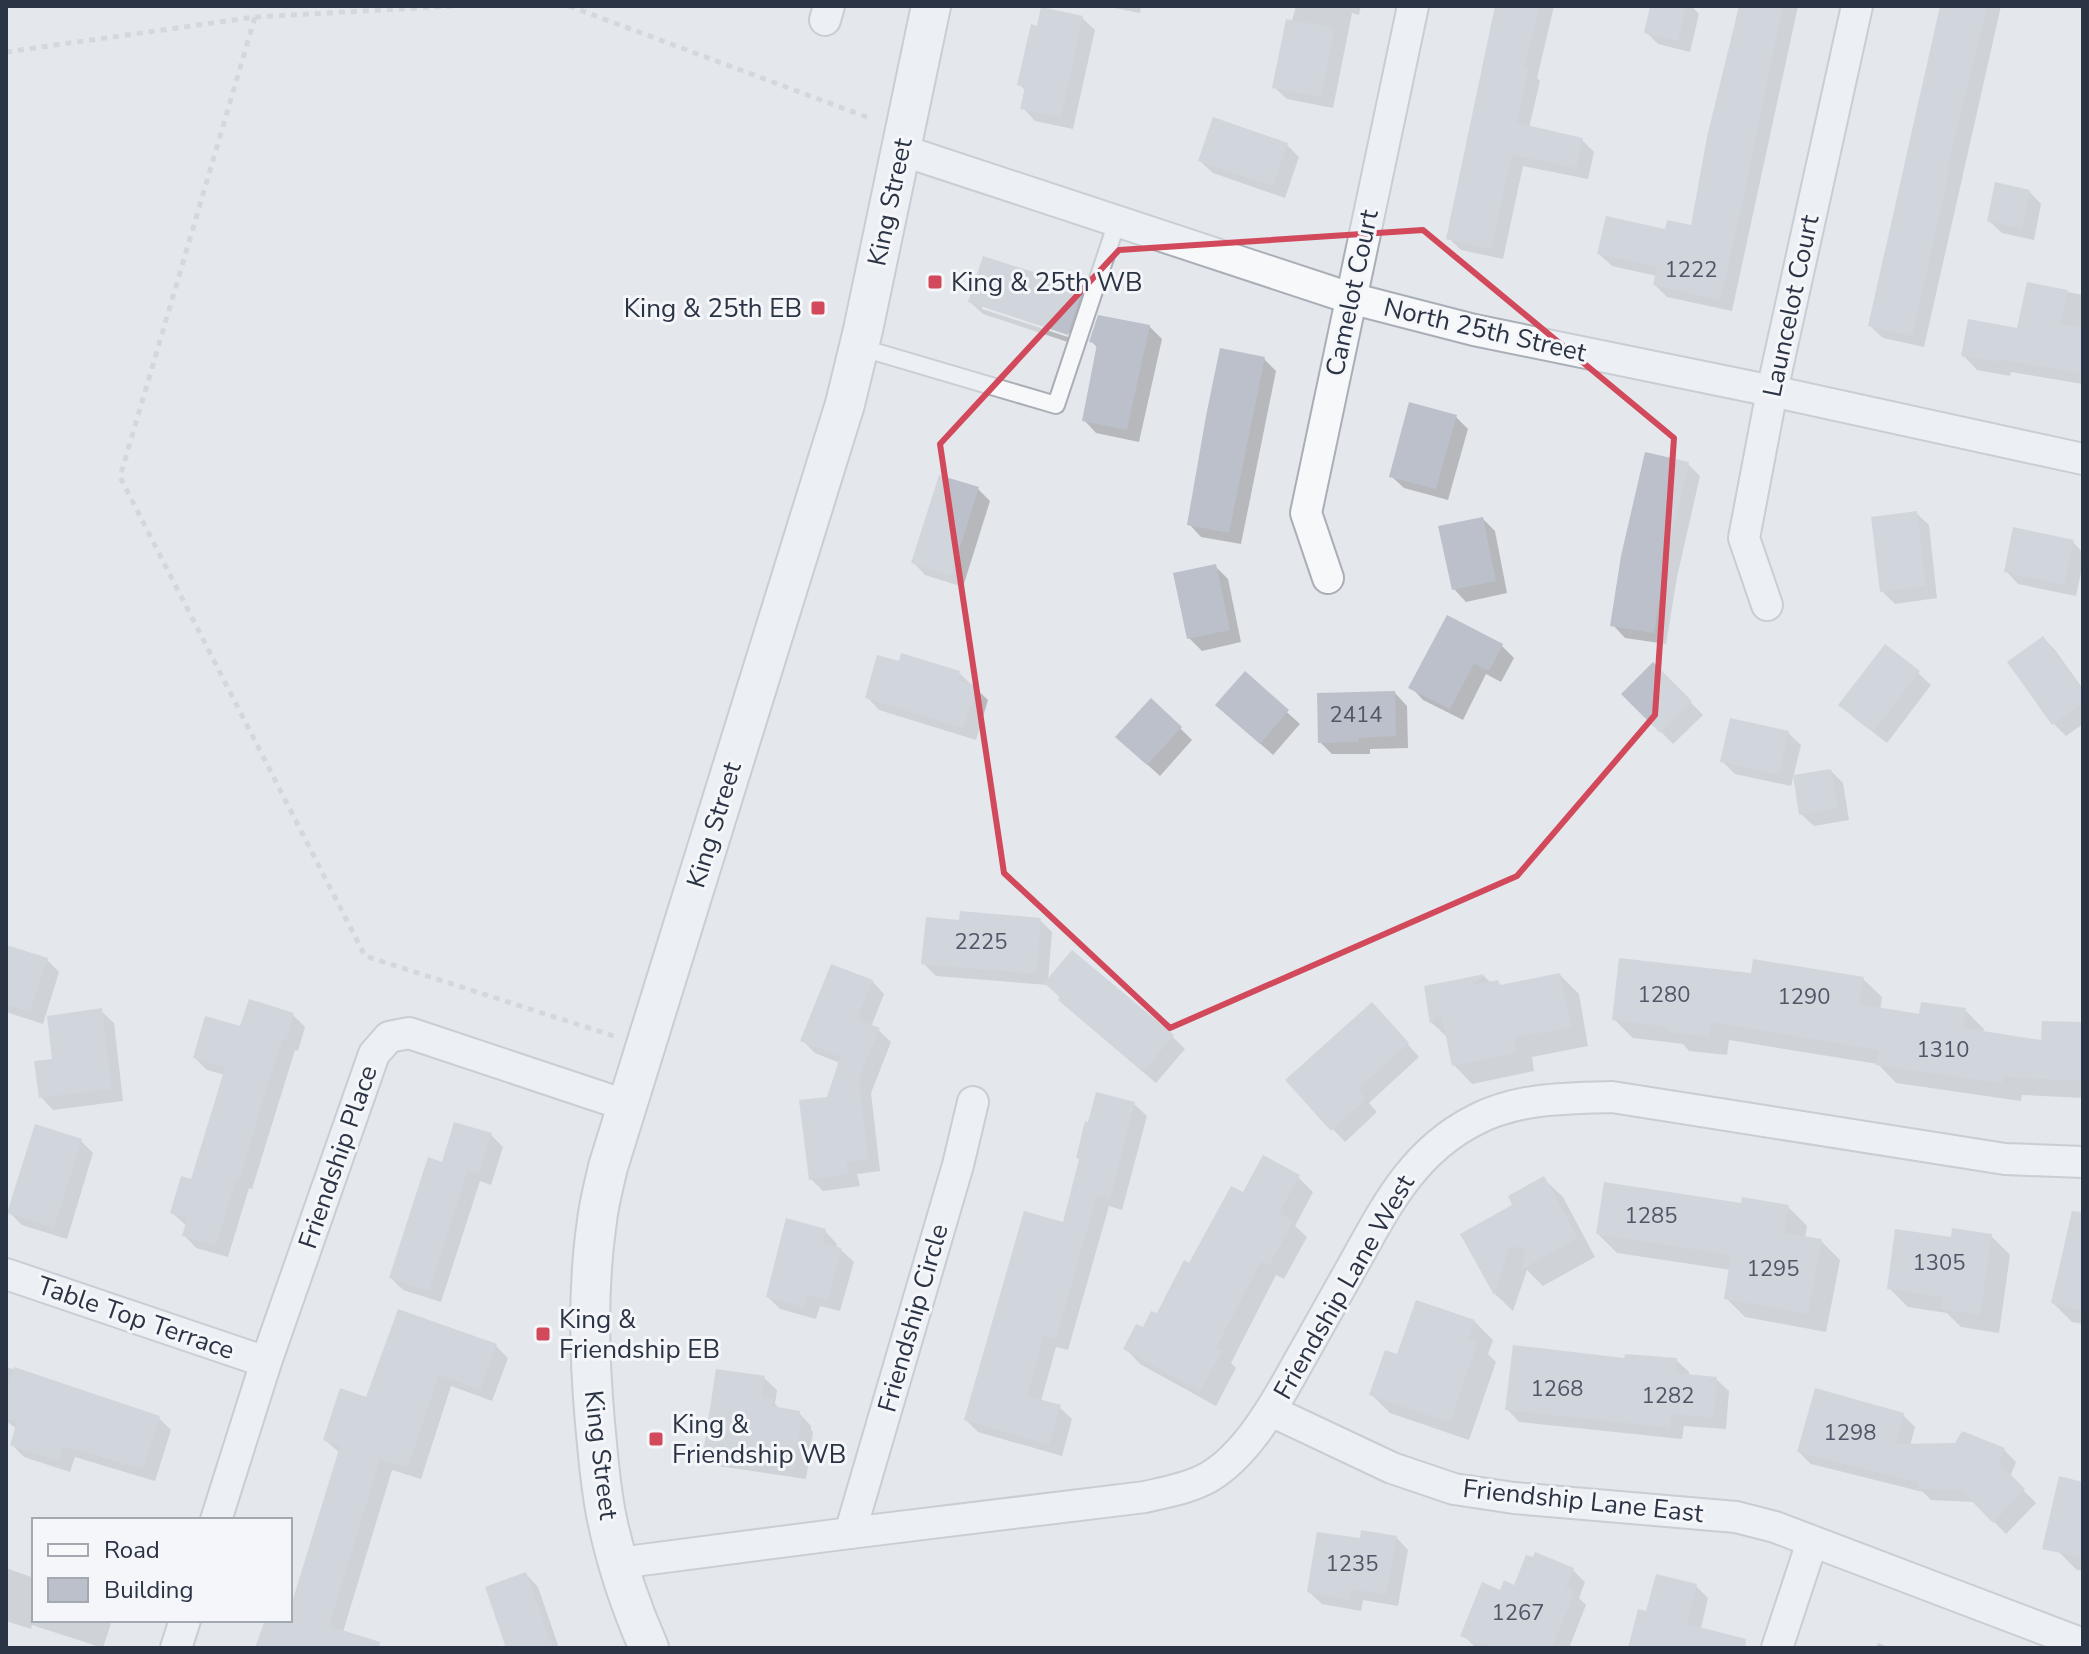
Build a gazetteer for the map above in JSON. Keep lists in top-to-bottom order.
{
  "streets": {
    "street": [
      "King Street",
      "Camelot Court",
      "Launcelot Court",
      "North 25th Street",
      "Friendship Place",
      "Friendship Lane West",
      "Table Top Terrace",
      "Friendship Circle",
      "Friendship Lane East"
    ]
  },
  "crossings": [
    ["King Street", "North 25th Street"],
    ["King Street", "Friendship Place"],
    ["King Street", "Friendship Lane West"],
    ["Camelot Court", "North 25th Street"],
    ["Launcelot Court", "North 25th Street"],
    ["Friendship Place", "Table Top Terrace"],
    ["Friendship Lane West", "Friendship Circle"],
    ["Friendship Lane West", "Friendship Lane East"]
  ],
  "places": {
    "transit": [
      "King & 25th WB",
      "King & 25th EB",
      "King & Friendship EB",
      "King & Friendship WB"
    ]
  },
  "house_numbers": [
    "1222",
    "2414",
    "2225",
    "1280",
    "1290",
    "1310",
    "1285",
    "1305",
    "1295",
    "1268",
    "1282",
    "1298",
    "1235",
    "1267"
  ],
  "legend": ["Road", "Building"]
}
